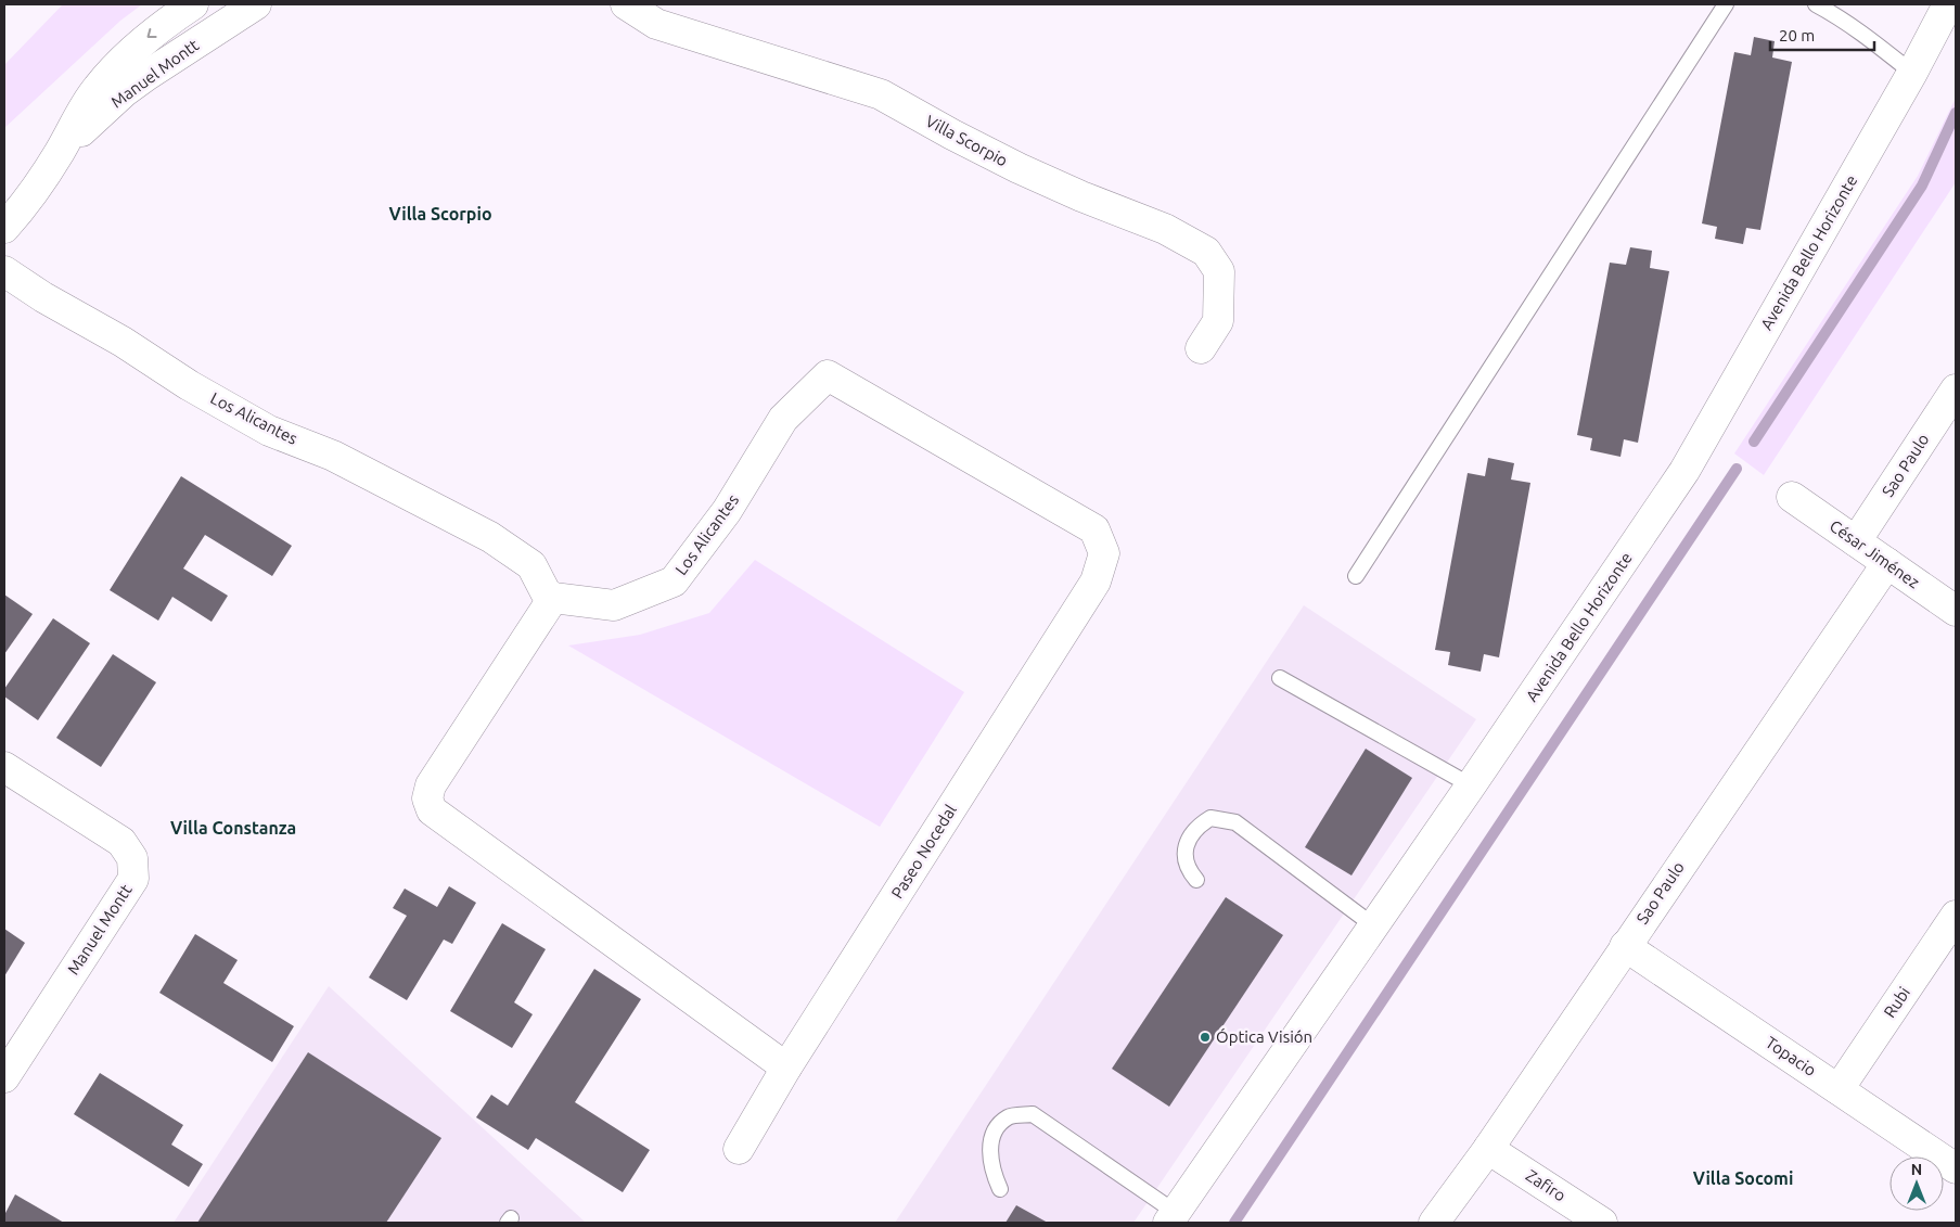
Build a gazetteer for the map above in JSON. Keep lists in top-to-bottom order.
{
  "streets": {
    "street": [
      "Manuel Montt",
      "Villa Scorpio",
      "Avenida Bello Horizonte",
      "Los Alicantes",
      "Sao Paulo",
      "César Jiménez",
      "Paseo Nocedal",
      "Rubi",
      "Topacio",
      "Zafiro"
    ]
  },
  "crossings": [
    ["Los Alicantes", "Paseo Nocedal"],
    ["Sao Paulo", "César Jiménez"],
    ["Sao Paulo", "Topacio"],
    ["Sao Paulo", "Zafiro"],
    ["Rubi", "Topacio"]
  ],
  "districts": ["Villa Scorpio", "Villa Constanza", "Villa Socomi"],
  "places": ["Óptica Visión"],
  "scale_bar": "20 m",
  "north": "top"
}
